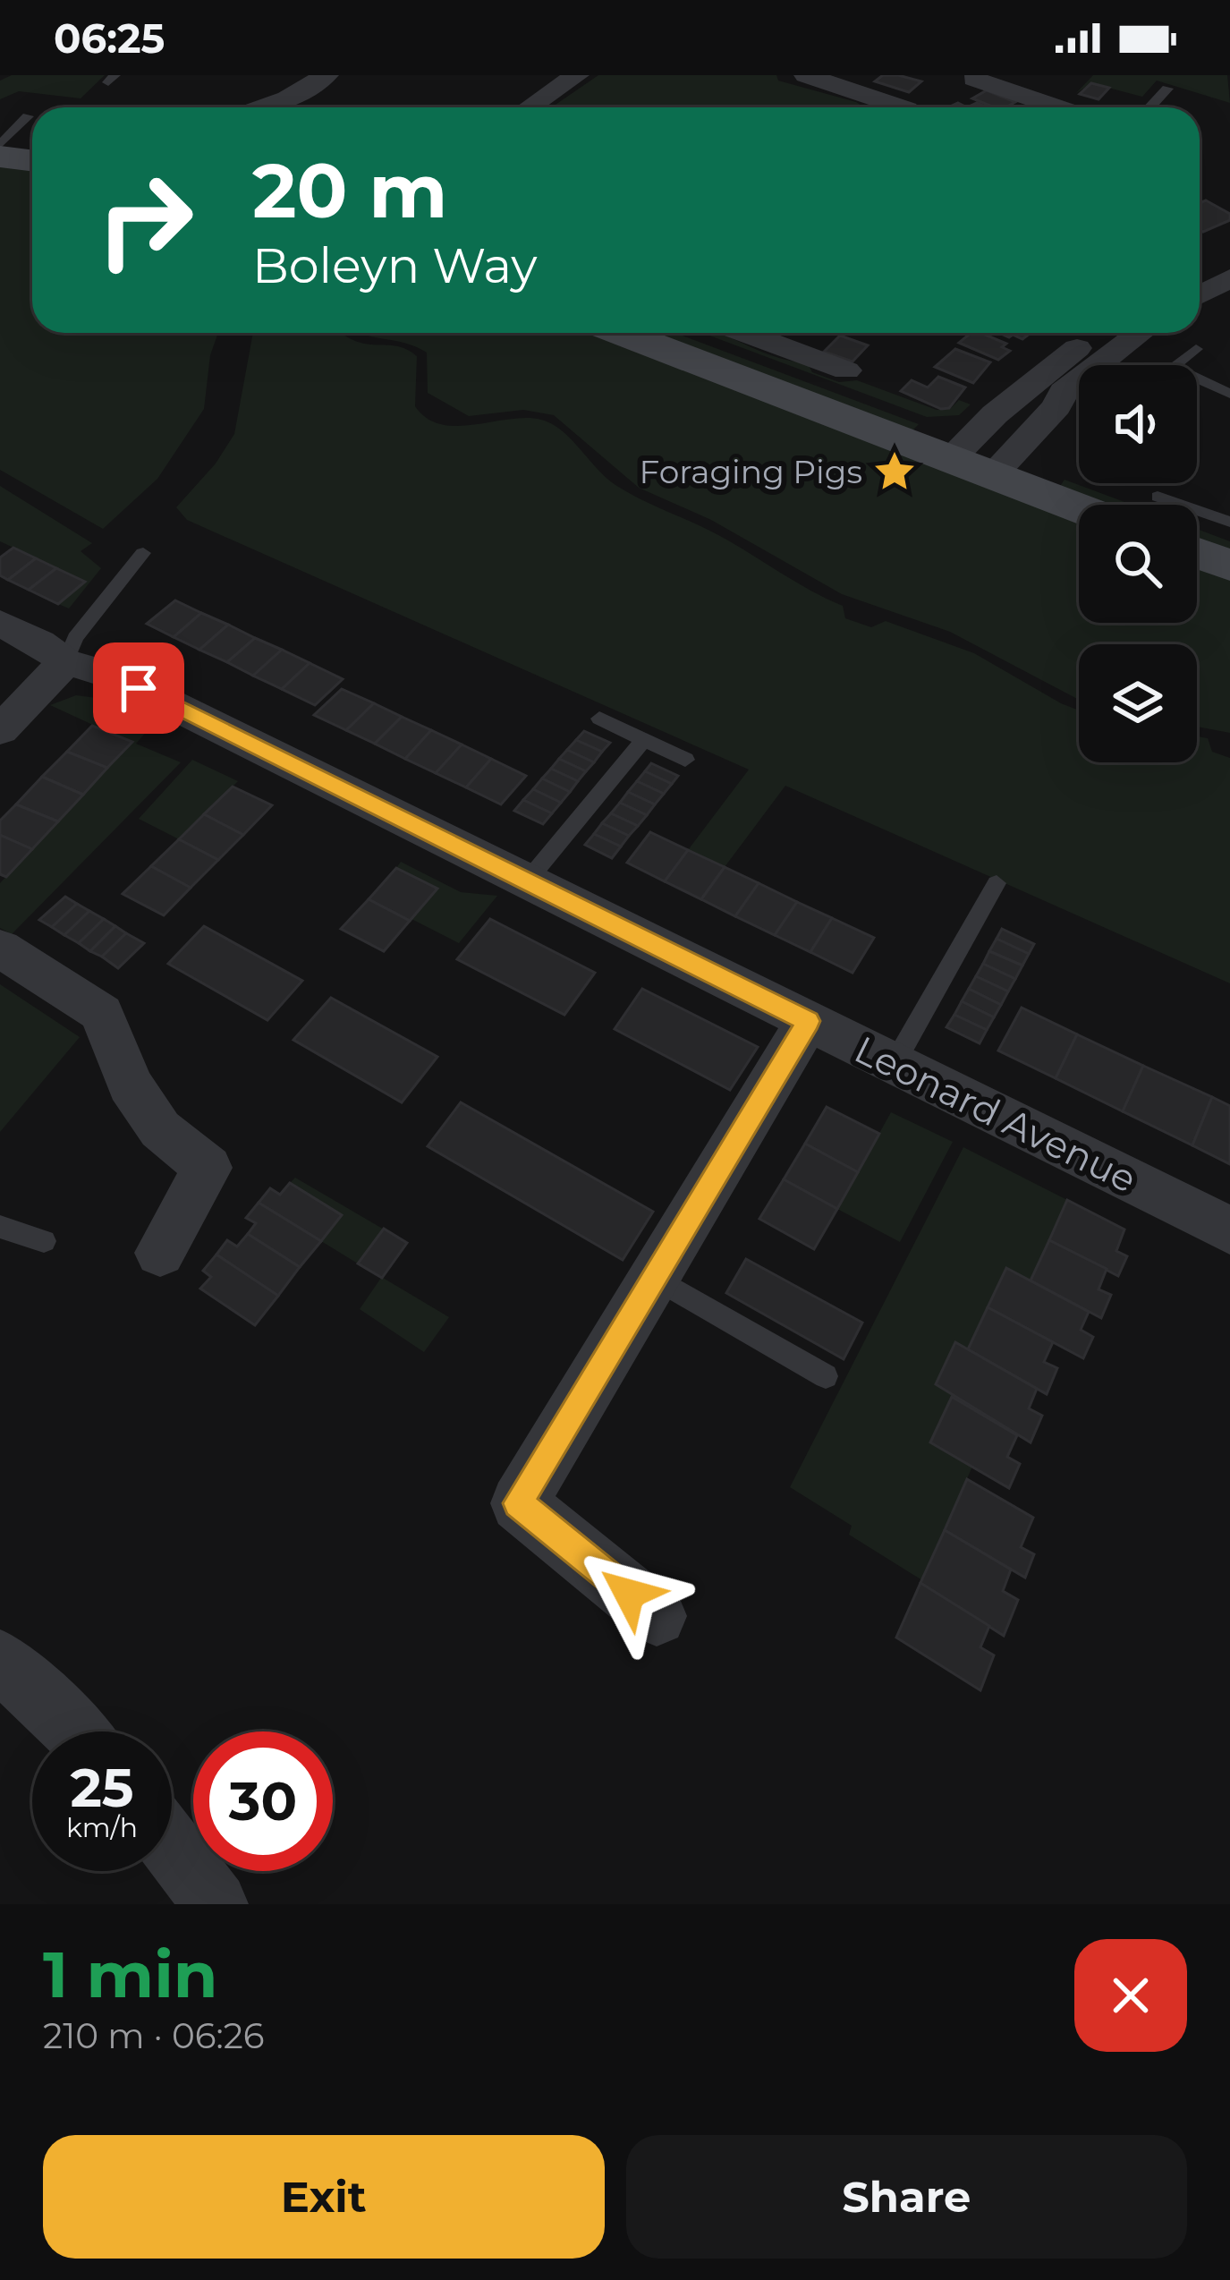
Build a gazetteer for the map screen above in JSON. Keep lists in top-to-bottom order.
{
  "streets": {
    "street": ["Leonard Avenue"]
  },
  "places": {
    "place": ["Foraging Pigs"]
  },
  "page": {
    "status": "06:25",
    "turn": ["20 m", "Boleyn Way"],
    "speed": "25 km/h",
    "limit": "30",
    "heading": ["1 min", "210 m · 06:26"],
    "buttons": ["Exit", "Share"]
  }
}
